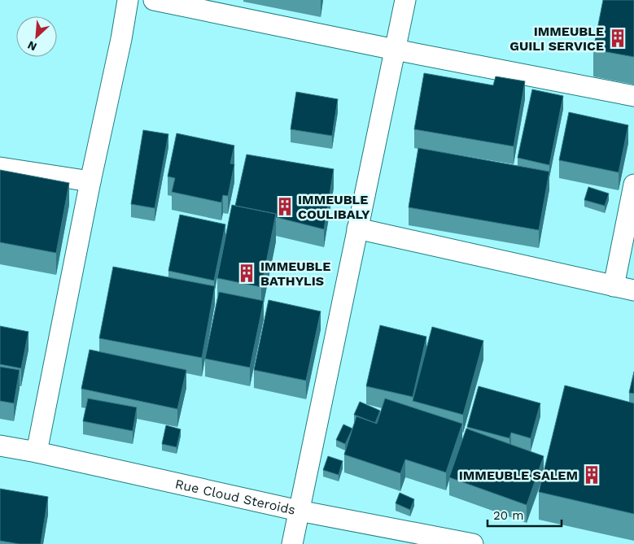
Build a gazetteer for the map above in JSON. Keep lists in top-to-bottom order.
{
  "streets": {
    "street": ["Rue Cloud Steroids"]
  },
  "places": {
    "building": [
      "IMMEUBLE GUILI SERVICE",
      "IMMEUBLE COULIBALY",
      "IMMEUBLE BATHYLIS",
      "IMMEUBLE SALEM"
    ]
  },
  "scale_bar": "20 m",
  "north": "bottom left"
}
